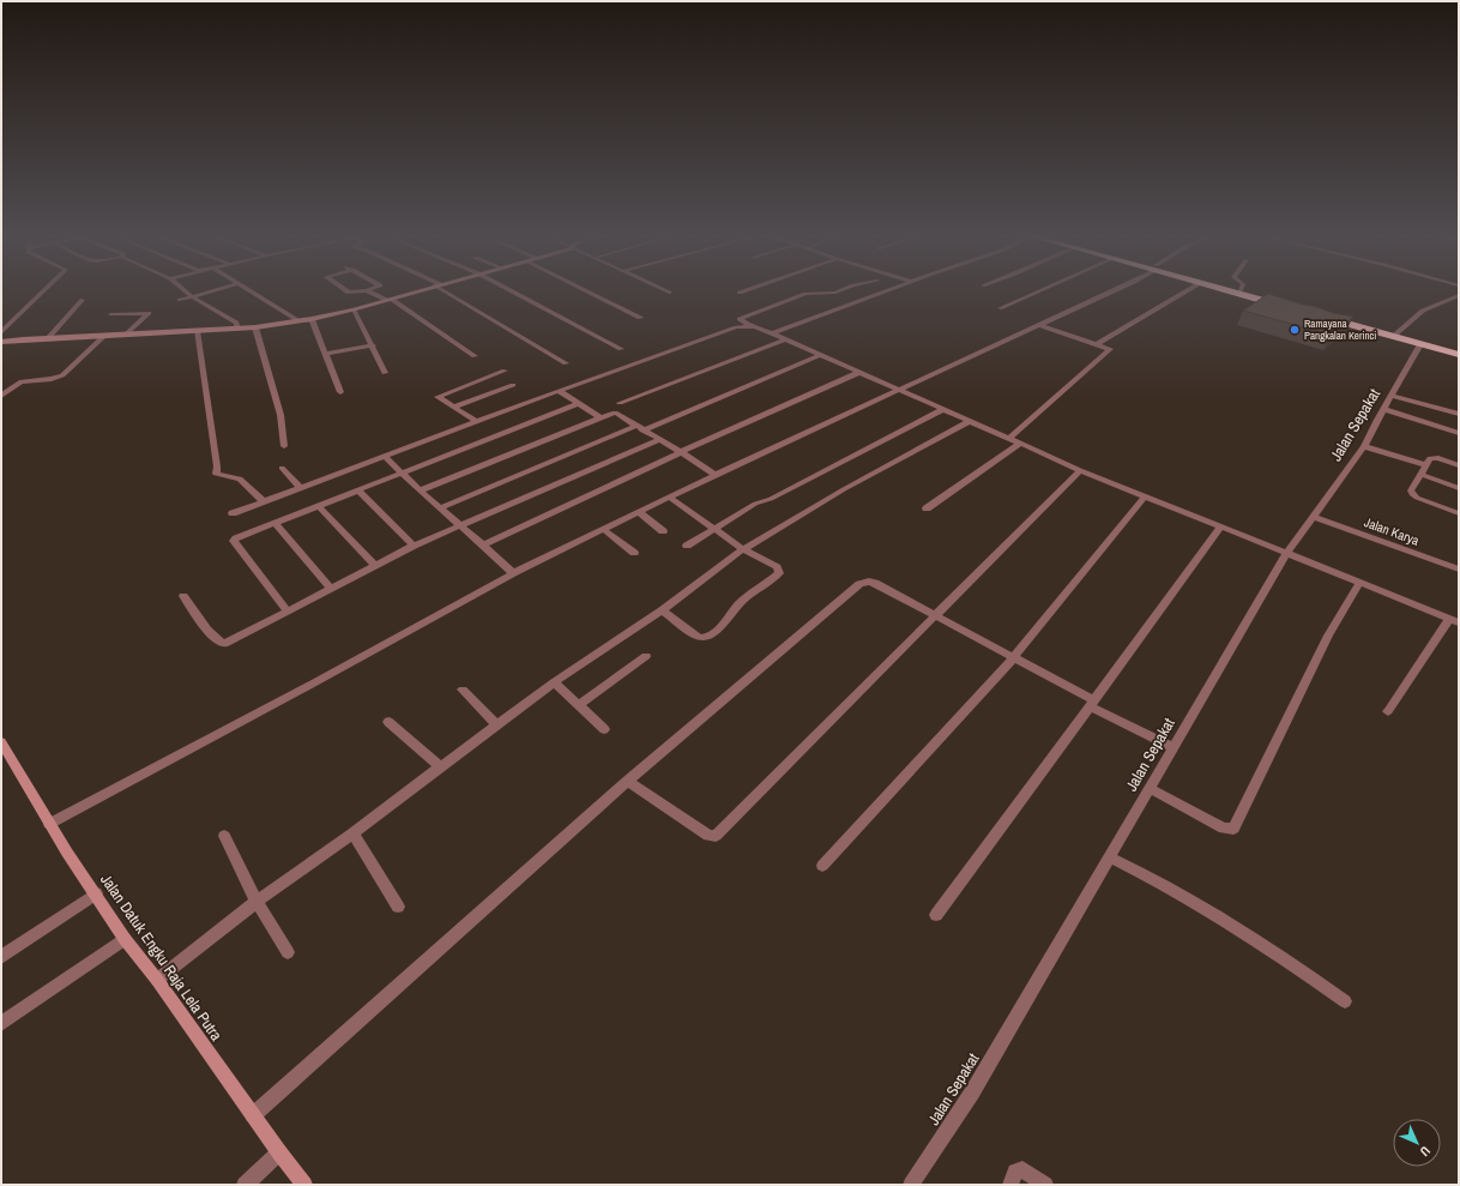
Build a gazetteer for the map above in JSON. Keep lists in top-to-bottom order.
{
  "streets": {
    "street": ["Jalan Sepakat", "Jalan Karya", "Jalan Datuk Engku Raja Lela Putra"]
  },
  "crossings": [
    ["Jalan Sepakat", "Jalan Karya"]
  ],
  "places": ["Ramayana Pangkalan Kerinci"],
  "north": "bottom right"
}
